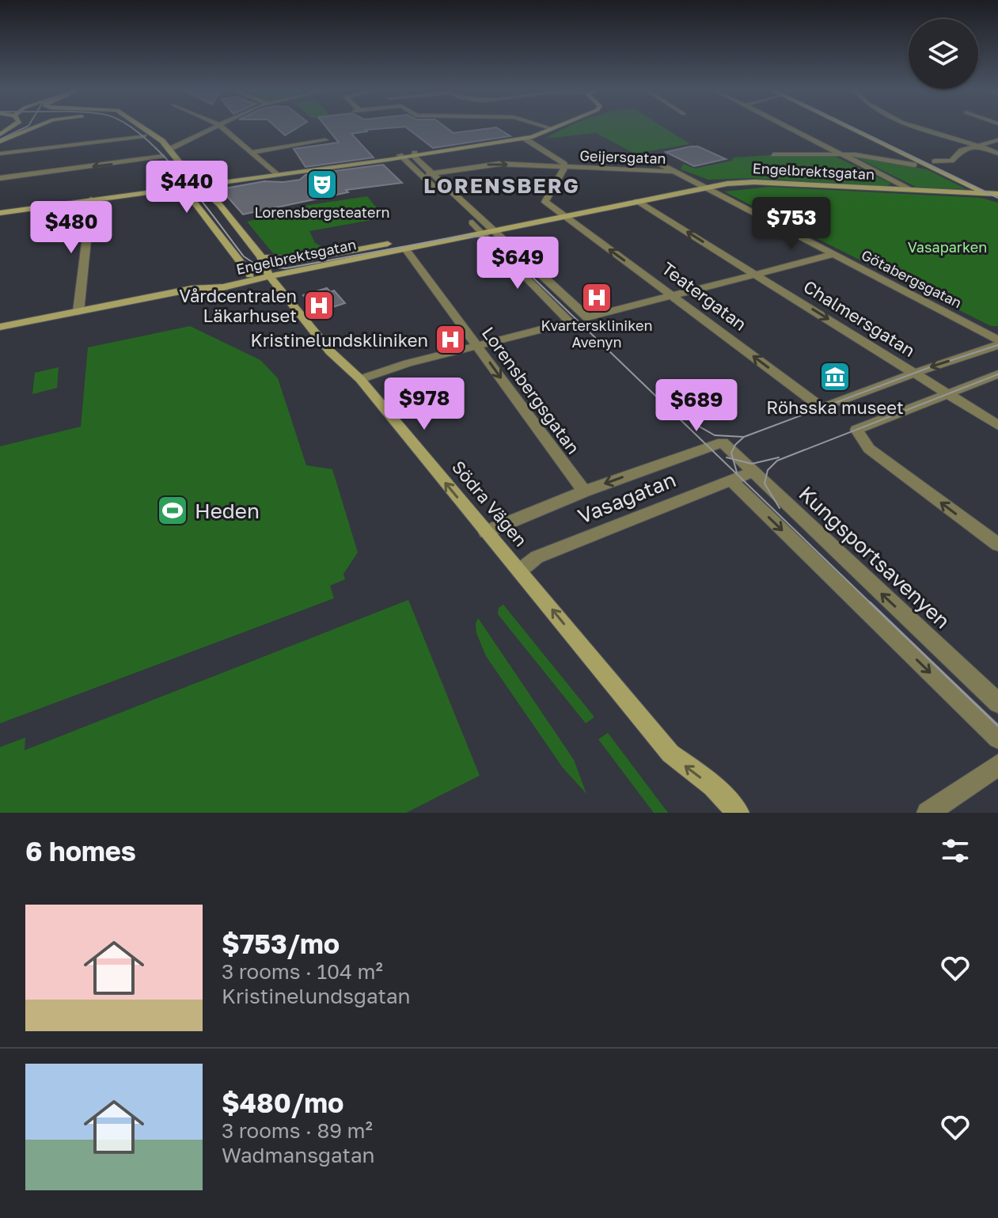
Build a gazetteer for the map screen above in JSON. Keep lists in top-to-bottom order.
{
  "streets": {
    "street": [
      "Geijersgatan",
      "Engelbrektsgatan",
      "Götabergsgatan",
      "Teatergatan",
      "Chalmersgatan",
      "Lorensbergsgatan",
      "Vasagatan",
      "Södra Vägen",
      "Kungsportsavenyen"
    ]
  },
  "crossings": [
    ["Geijersgatan", "Götabergsgatan"],
    ["Geijersgatan", "Teatergatan"],
    ["Engelbrektsgatan", "Götabergsgatan"],
    ["Engelbrektsgatan", "Teatergatan"],
    ["Engelbrektsgatan", "Chalmersgatan"],
    ["Engelbrektsgatan", "Lorensbergsgatan"],
    ["Engelbrektsgatan", "Södra Vägen"],
    ["Teatergatan", "Chalmersgatan"],
    ["Lorensbergsgatan", "Vasagatan"],
    ["Vasagatan", "Södra Vägen"],
    ["Vasagatan", "Kungsportsavenyen"]
  ],
  "one_way": ["Teatergatan", "Lorensbergsgatan", "Södra Vägen"],
  "districts": ["LORENSBERG"],
  "parks": ["Vasaparken"],
  "places": {
    "theatre": ["Lorensbergsteatern"],
    "hospital": ["Kvarterskliniken Avenyn", "Vårdcentralen Läkarhuset", "Kristinelundskliniken"],
    "museum": ["Röhsska museet"],
    "sports": ["Heden"]
  },
  "page": {
    "price": [
      "$440",
      "$753",
      "$480",
      "$649",
      "$978",
      "$689"
    ],
    "heading": "6 homes",
    "list": [
      {
        "name": "$753/mo",
        "note": "3 rooms · 104 m² · Kristinelundsgatan"
      },
      {
        "name": "$480/mo",
        "note": "3 rooms · 89 m² · Wadmansgatan"
      }
    ]
  }
}
